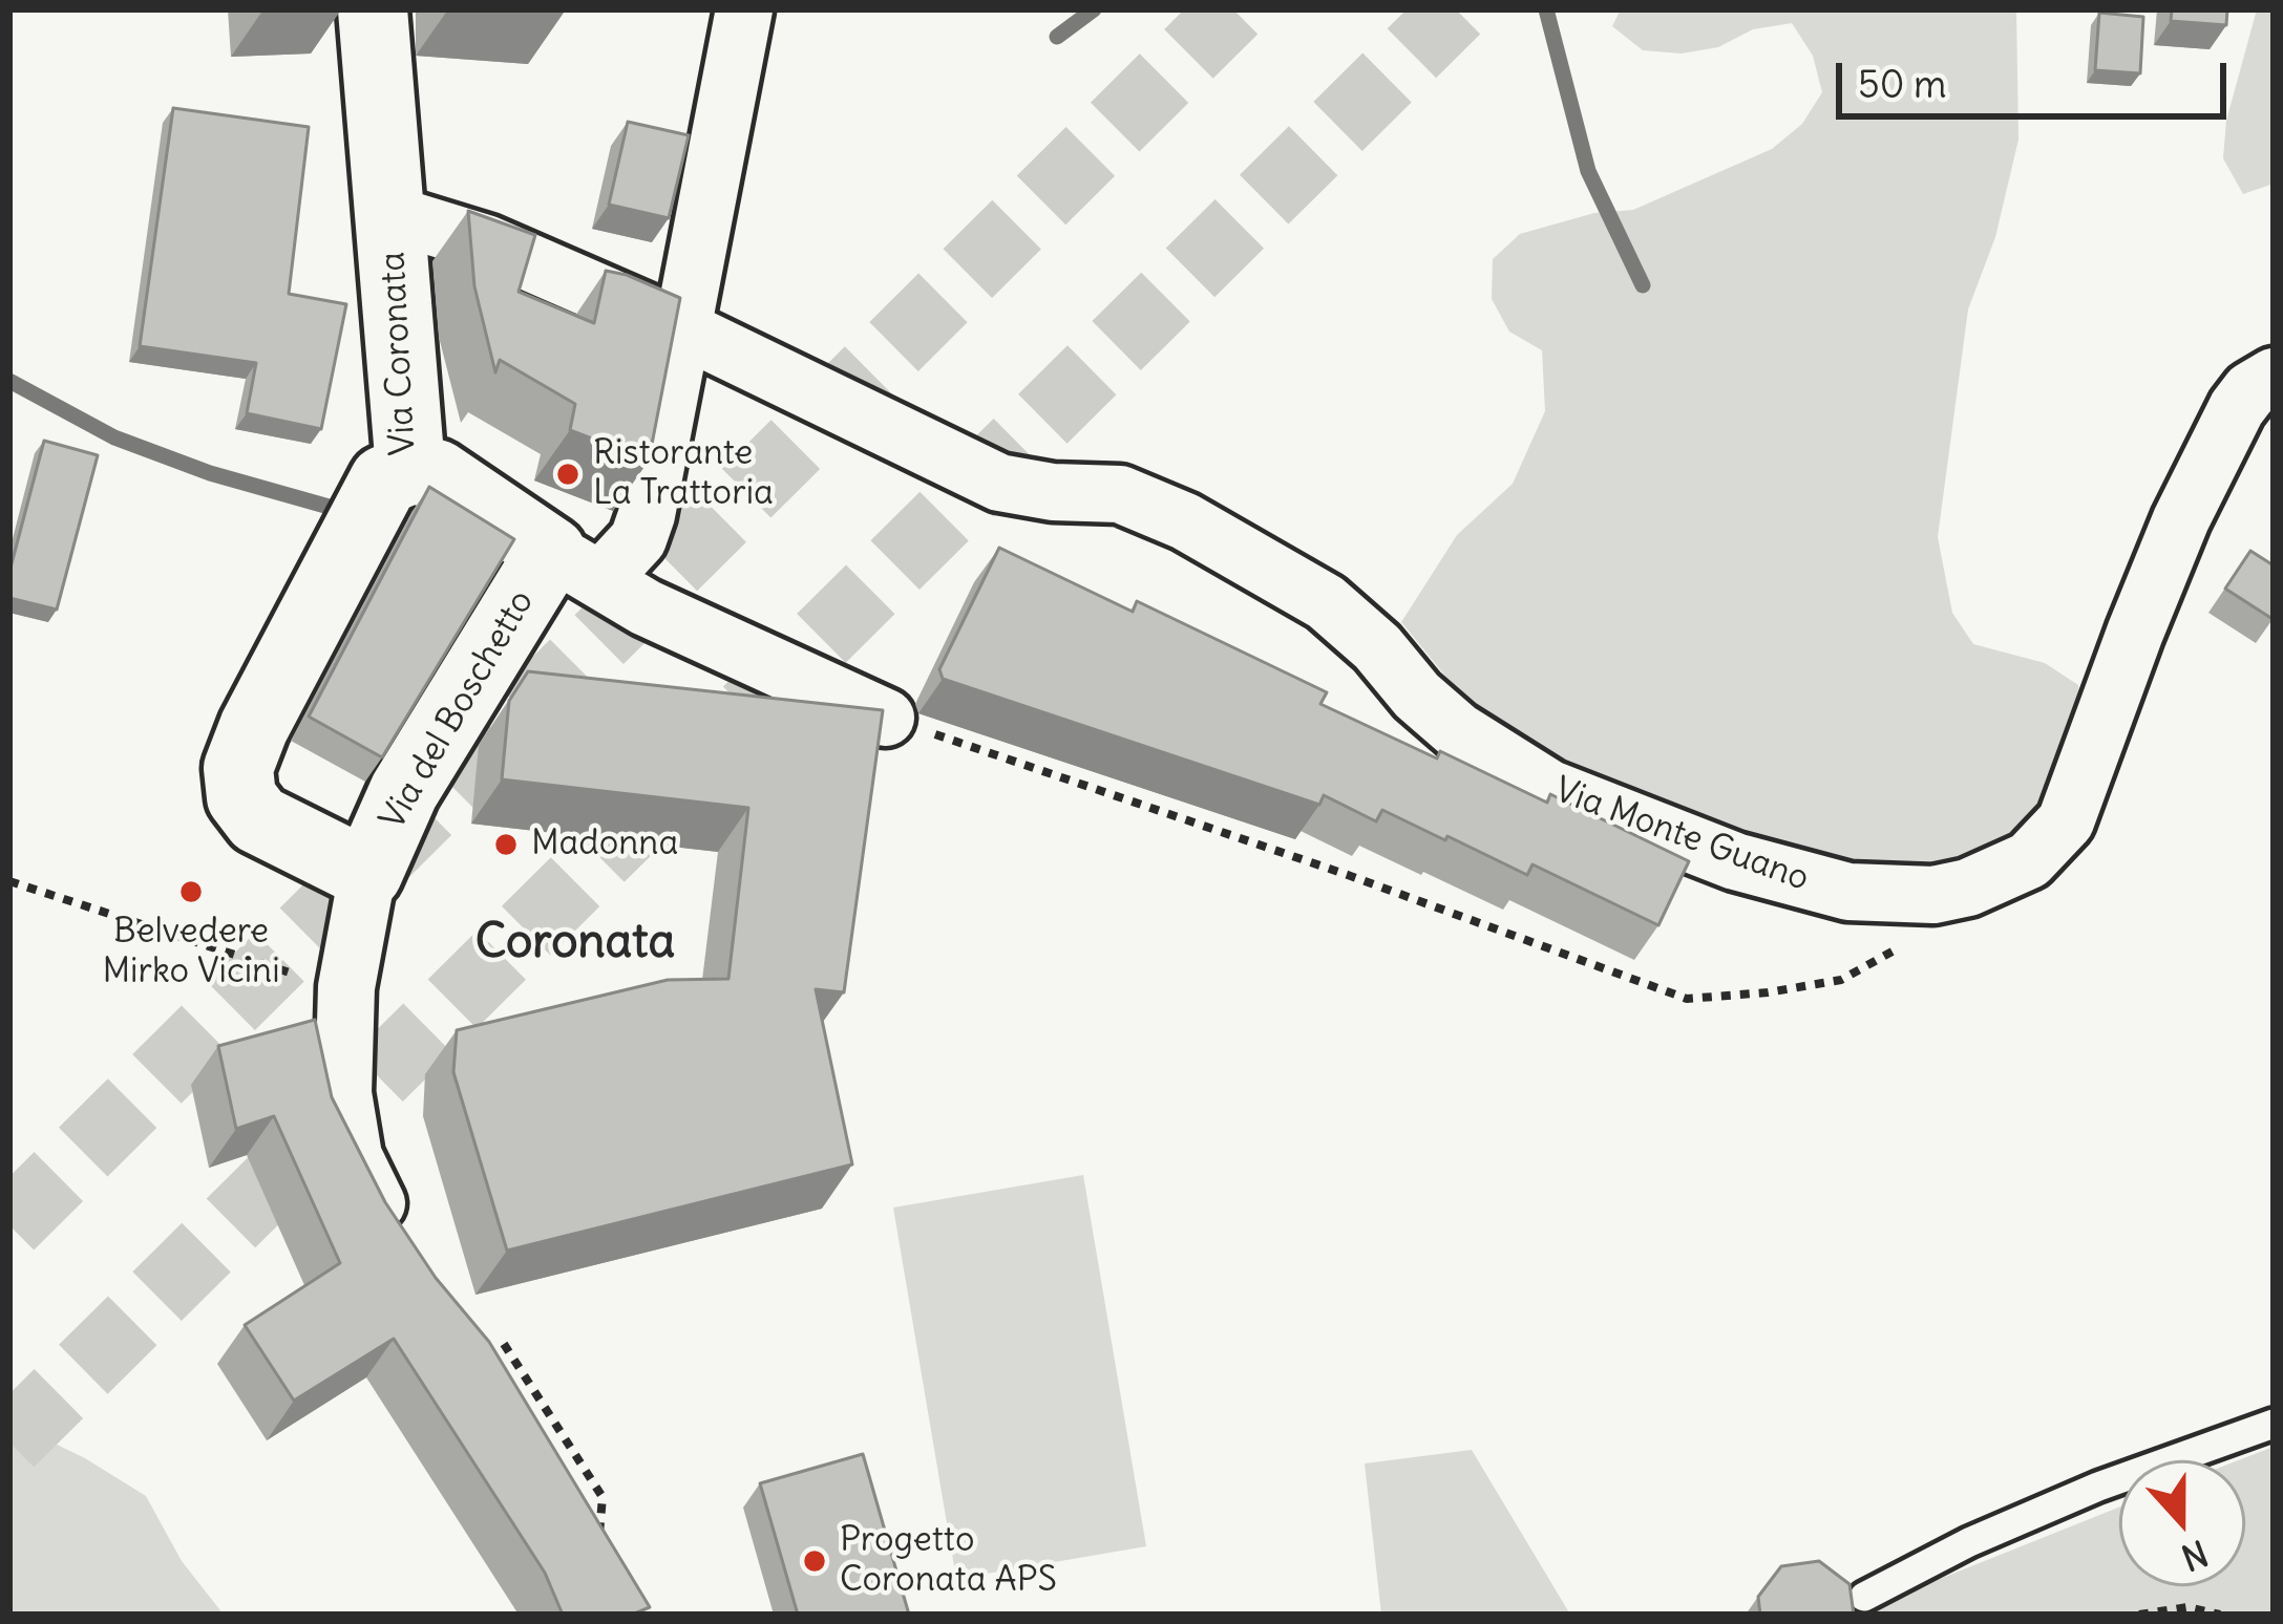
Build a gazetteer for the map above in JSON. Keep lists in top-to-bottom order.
{
  "streets": {
    "street": ["Via Coronata", "Via del Boschetto", "Via Monte Guano"]
  },
  "crossings": [
    ["Via Coronata", "Via del Boschetto"],
    ["Via Coronata", "Via Monte Guano"]
  ],
  "districts": ["Coronata"],
  "places": [
    "Ristorante La Trattoria",
    "Madonna",
    "Belvedere Mirko Vicini",
    "Progetto Coronata APS"
  ],
  "scale_bar": "50 m",
  "north": "bottom"
}
